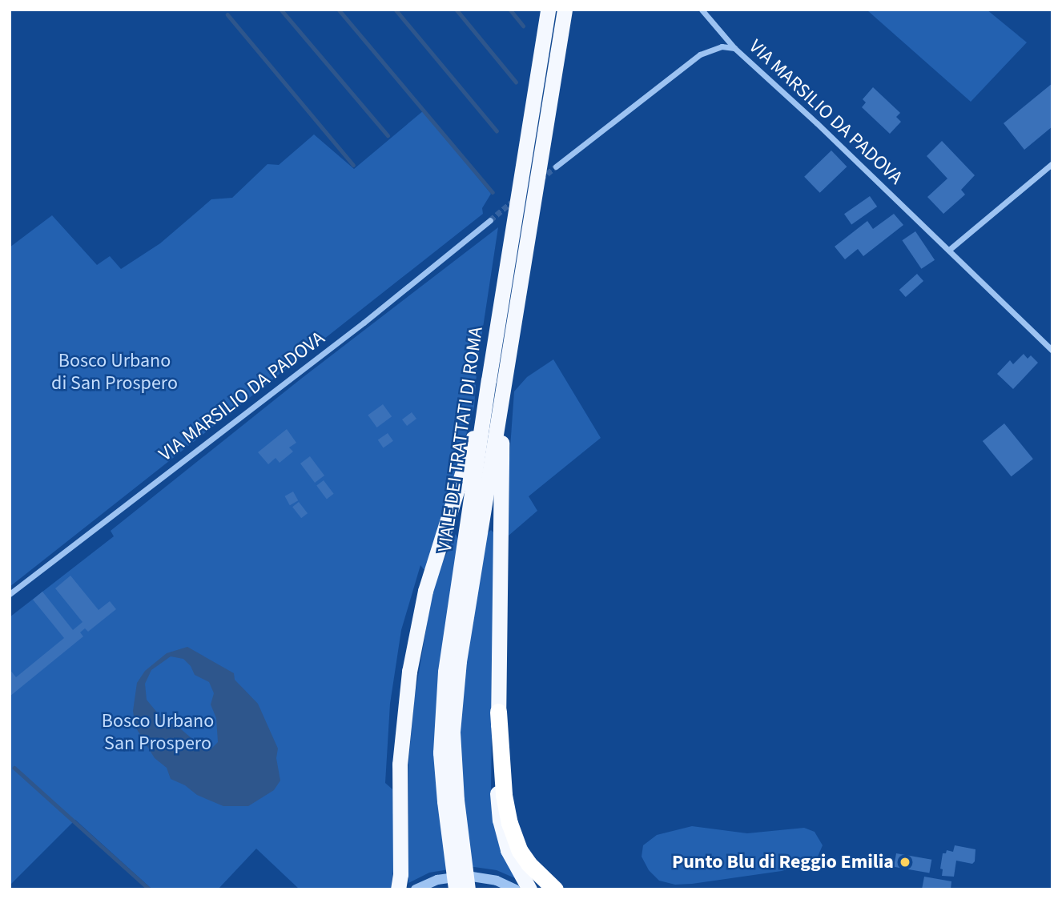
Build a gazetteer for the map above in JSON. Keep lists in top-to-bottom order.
{
  "streets": {
    "highway": ["VIALE DEI TRATTATI DI ROMA"],
    "street": ["VIA MARSILIO DA PADOVA"]
  },
  "parks": ["Bosco Urbano di San Prospero", "Bosco Urbano San Prospero"],
  "places": ["Punto Blu di Reggio Emilia"]
}
